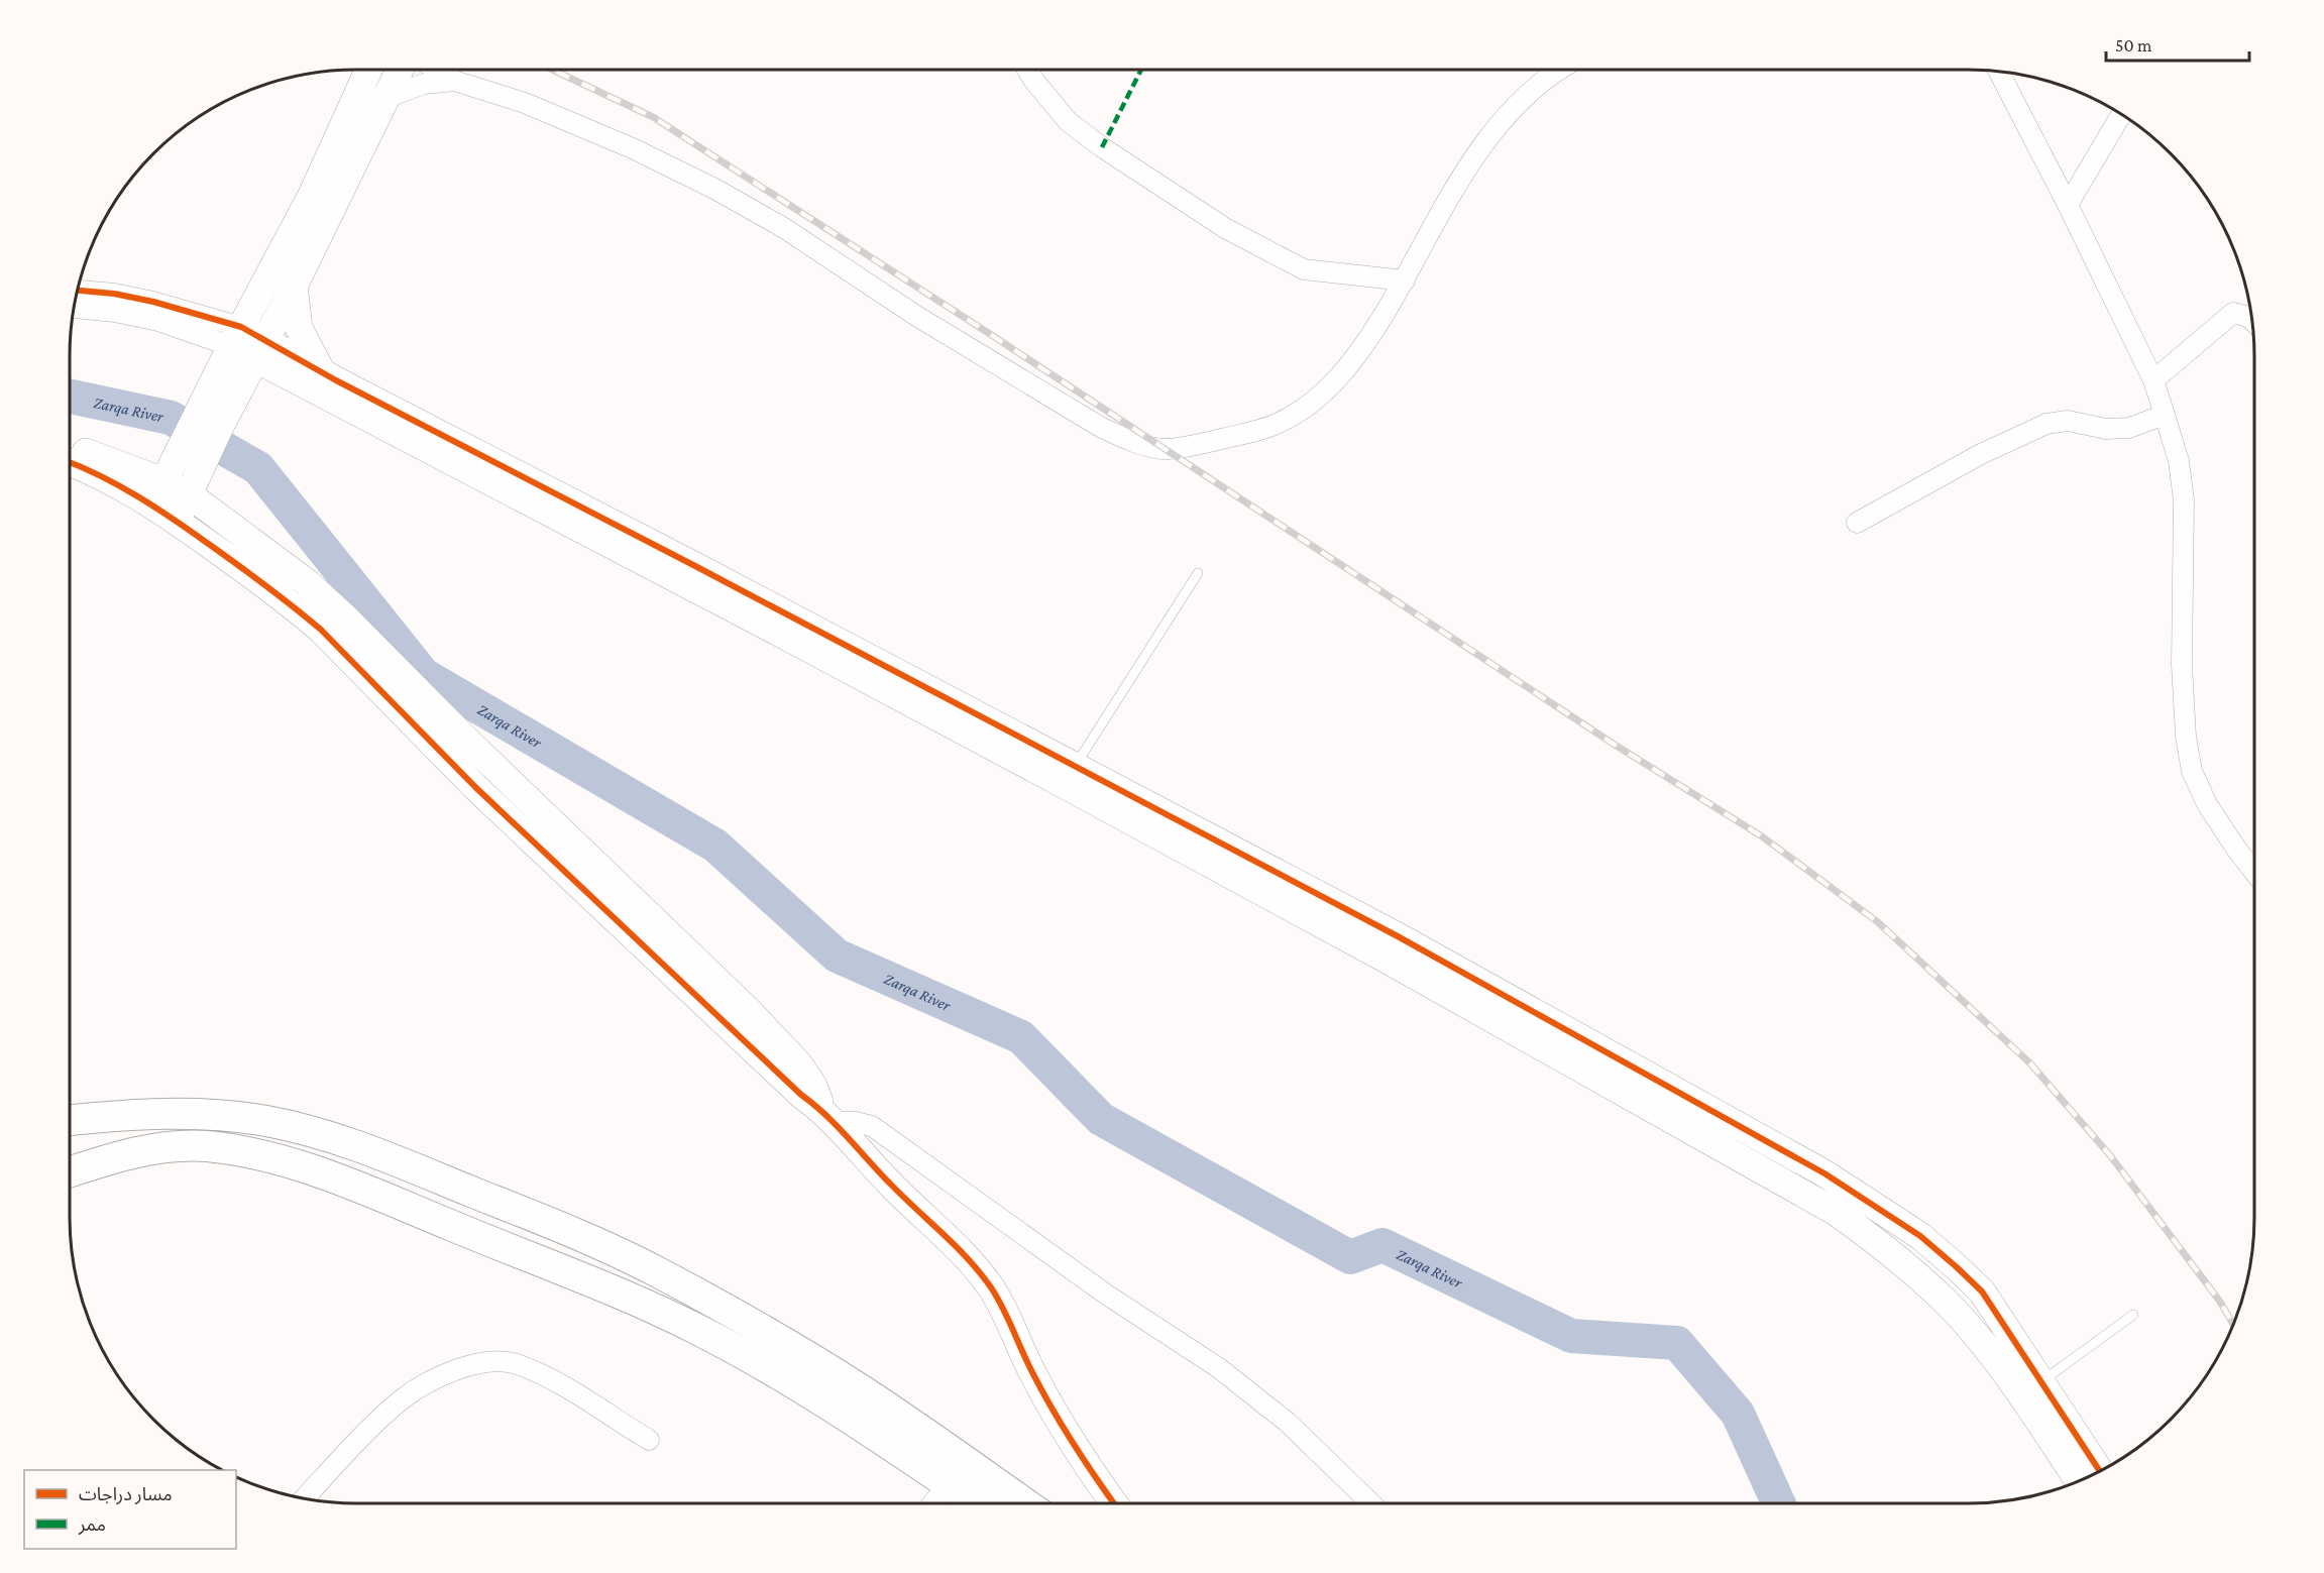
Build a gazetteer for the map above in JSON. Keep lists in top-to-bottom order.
{
  "water": ["Zarqa River"],
  "legend": ["مسار دراجات", "ممر"],
  "scale_bar": "50 m"
}
